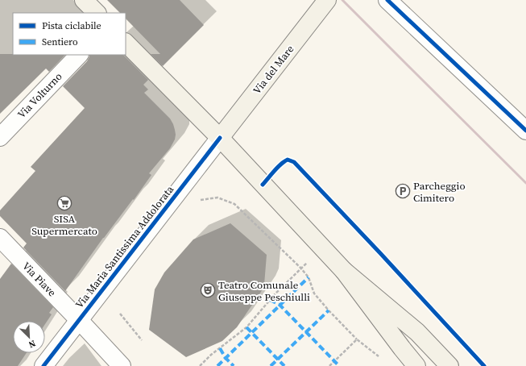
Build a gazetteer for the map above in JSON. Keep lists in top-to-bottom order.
{
  "streets": {
    "main road": ["Via del Mare"],
    "street": ["Via Volturno", "Via Maria Santissima Addolorata", "Via Piave"]
  },
  "crossings": [
    ["Via del Mare", "Via Maria Santissima Addolorata"],
    ["Via Maria Santissima Addolorata", "Via Piave"]
  ],
  "places": {
    "parking": ["Parcheggio Cimitero"],
    "supermarket": ["SISA Supermercato"],
    "theatre": ["Teatro Comunale Giuseppe Peschiulli"]
  },
  "legend": ["Pista ciclabile", "Sentiero"],
  "north": "bottom right"
}
